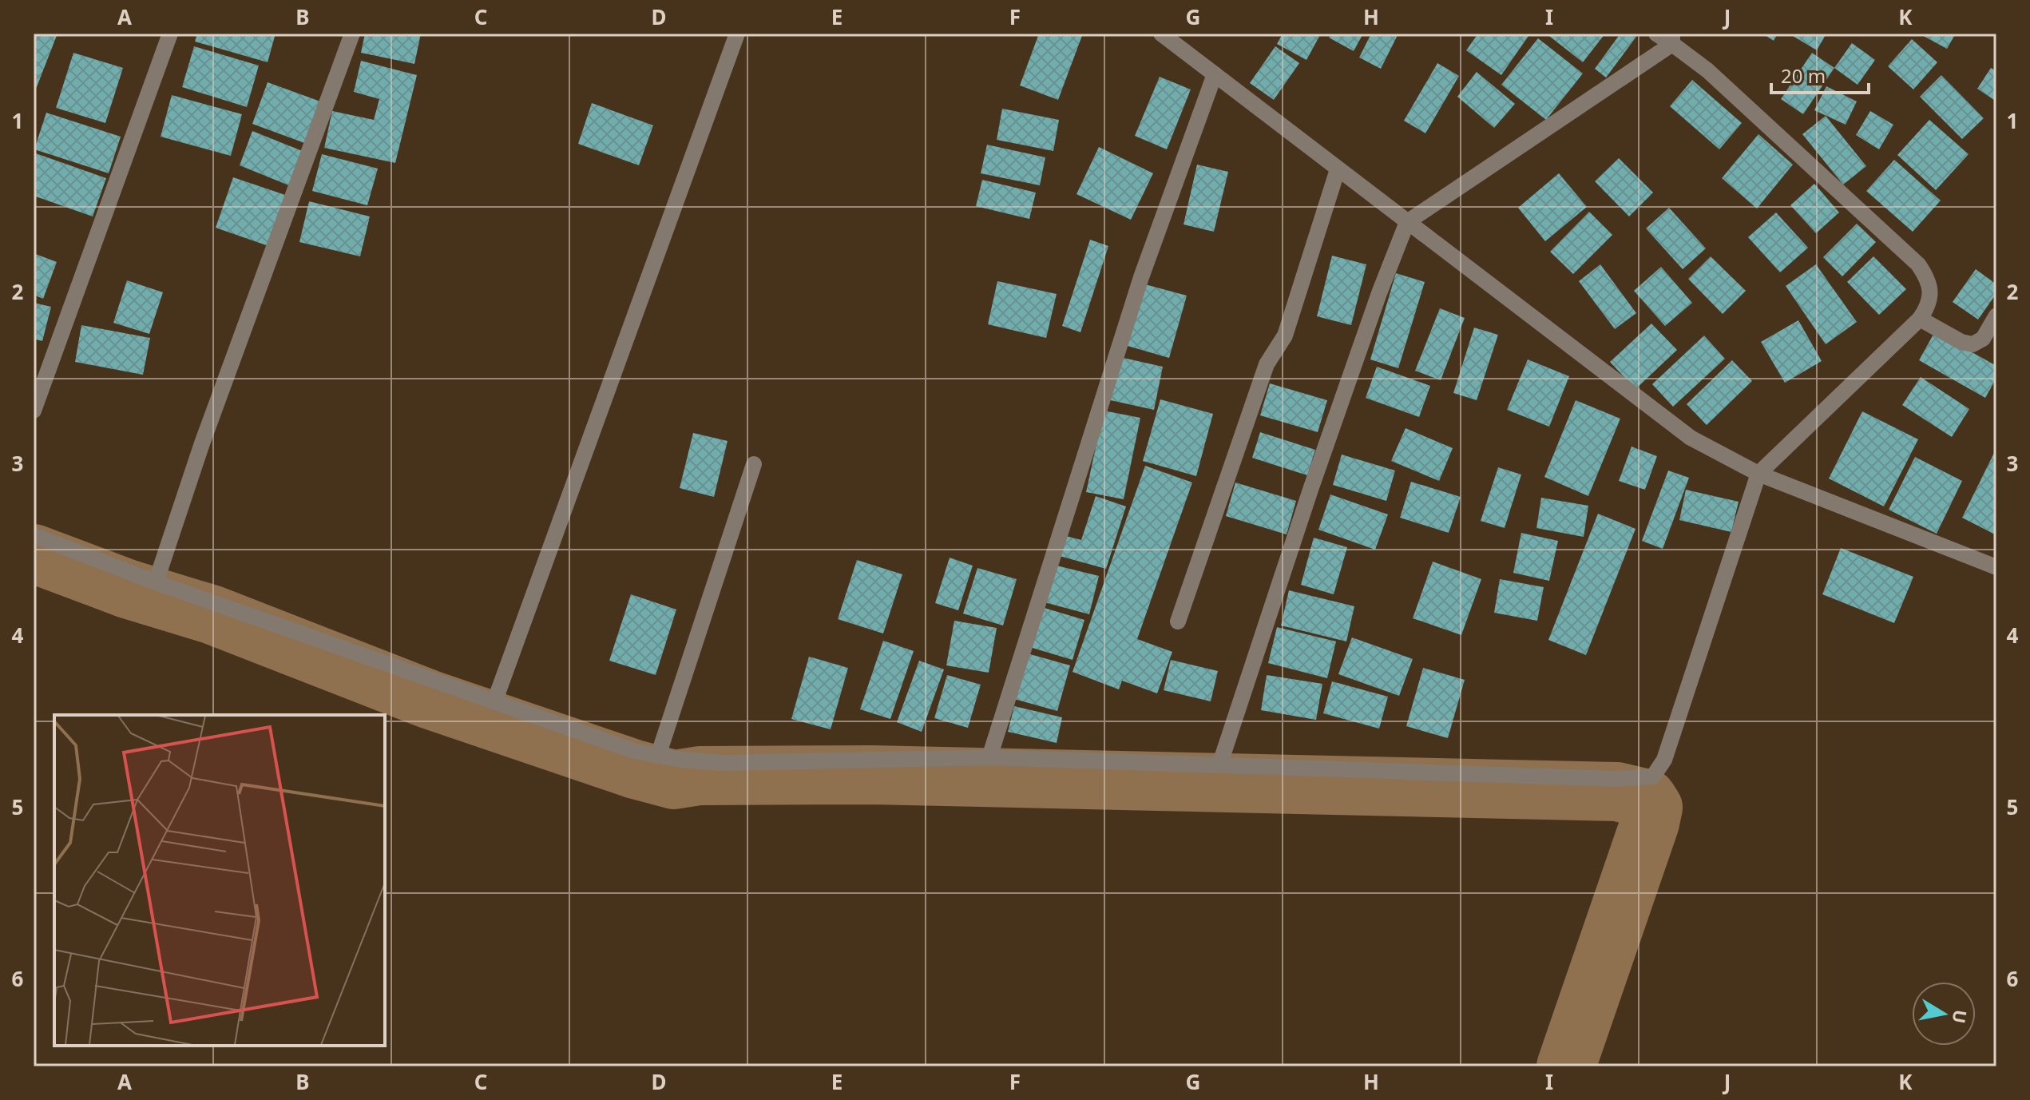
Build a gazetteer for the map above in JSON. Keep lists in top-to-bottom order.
{
  "scale_bar": "20 m",
  "north": "right",
  "grid": {
    "columns": [
      "A",
      "B",
      "C",
      "D",
      "E",
      "F",
      "G",
      "H",
      "I",
      "J",
      "K"
    ],
    "rows": [
      "1",
      "2",
      "3",
      "4",
      "5",
      "6"
    ]
  }
}
